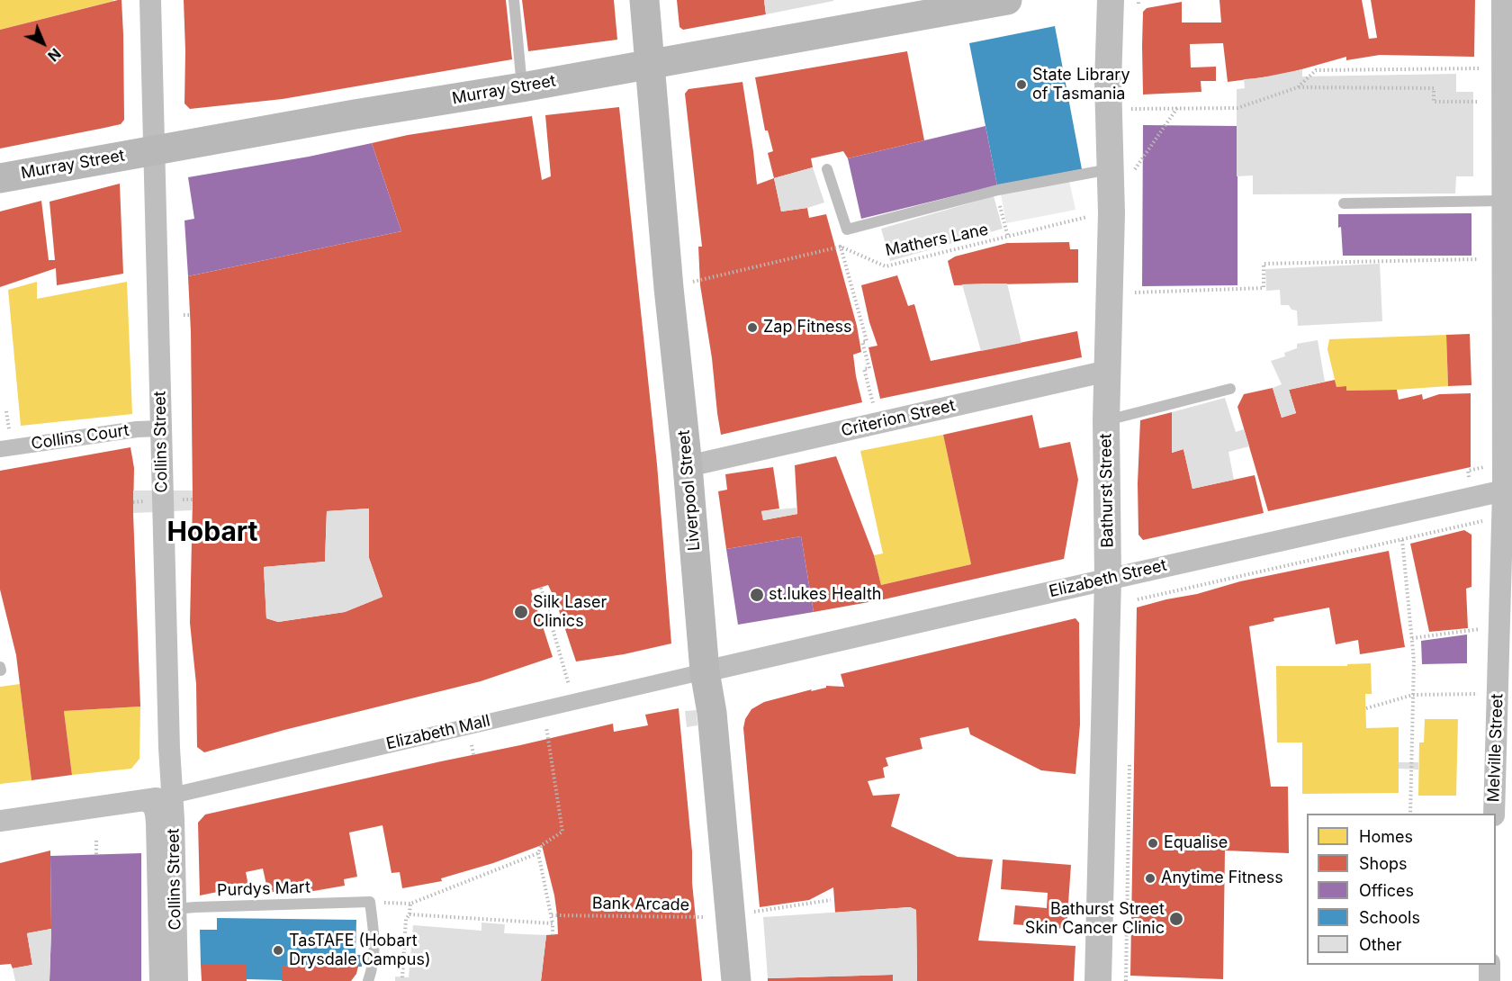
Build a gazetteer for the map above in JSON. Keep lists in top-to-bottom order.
{
  "streets": {
    "main road": ["Murray Street", "Liverpool Street"],
    "street": [
      "Criterion Street",
      "Collins Court",
      "Collins Street",
      "Bathurst Street",
      "Elizabeth Street",
      "Elizabeth Mall",
      "Melville Street"
    ],
    "lane": ["Purdys Mart"],
    "path": ["Mathers Lane", "Bank Arcade"]
  },
  "crossings": [
    ["Murray Street", "Collins Street"],
    ["Murray Street", "Liverpool Street"],
    ["Criterion Street", "Liverpool Street"],
    ["Criterion Street", "Bathurst Street"],
    ["Collins Court", "Collins Street"],
    ["Collins Street", "Elizabeth Mall"],
    ["Collins Street", "Purdys Mart"],
    ["Liverpool Street", "Elizabeth Street"],
    ["Liverpool Street", "Elizabeth Mall"],
    ["Liverpool Street", "Bank Arcade"],
    ["Bathurst Street", "Elizabeth Street"],
    ["Elizabeth Street", "Elizabeth Mall"],
    ["Elizabeth Street", "Melville Street"]
  ],
  "districts": ["Hobart"],
  "places": [
    "State Library of Tasmania",
    "Zap Fitness",
    "st.lukes Health",
    "Silk Laser Clinics",
    "Equalise",
    "Anytime Fitness",
    "Bathurst Street Skin Cancer Clinic",
    "TasTAFE (Hobart Drysdale Campus)"
  ],
  "legend": [
    "Homes",
    "Shops",
    "Offices",
    "Schools",
    "Other"
  ],
  "north": "bottom right"
}
